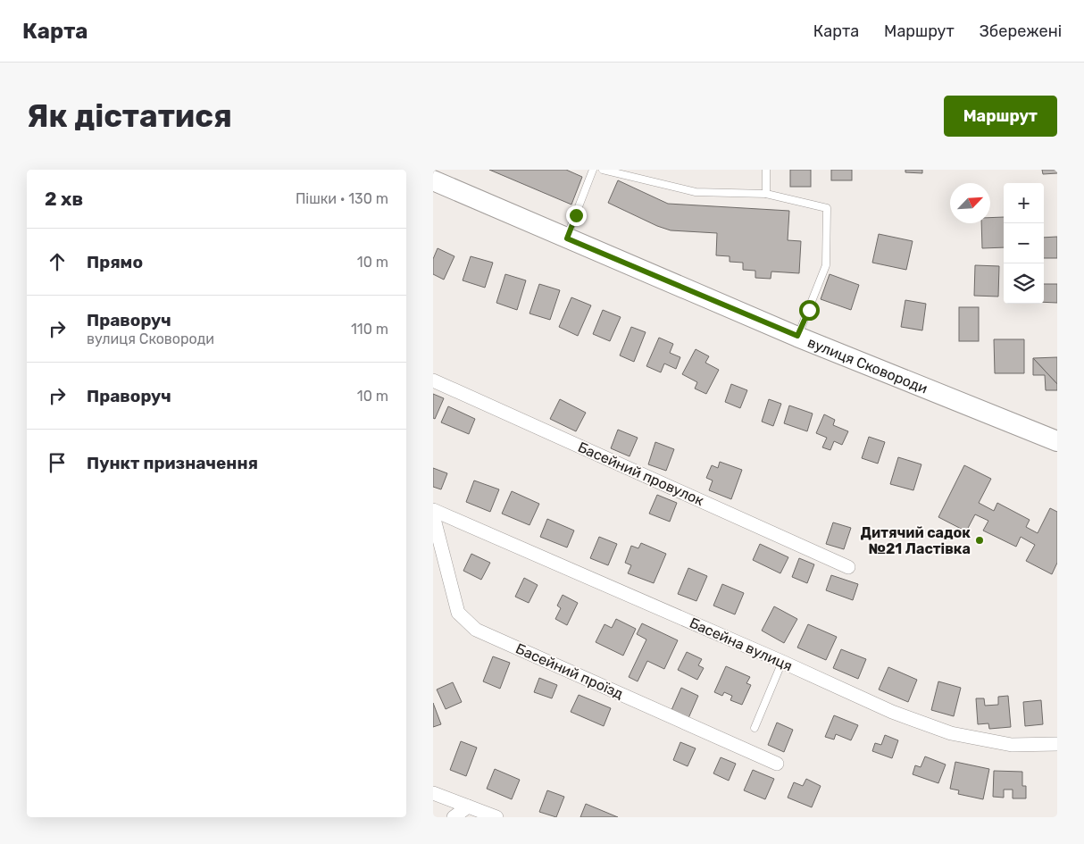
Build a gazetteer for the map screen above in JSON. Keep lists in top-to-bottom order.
{
  "streets": {
    "main road": ["вулиця Сковороди"],
    "street": ["Басейний провулок", "Басейна вулиця", "Басейний проїзд"]
  },
  "places": ["Дитячий садок №21 Ластівка"],
  "north": "top right",
  "page": {
    "header": "Карта",
    "nav": ["Карта", "Маршрут", "Збережені"],
    "buttons": "Маршрут",
    "title": "Як дістатися",
    "heading": ["2 хв", "Пішки · 130 m"],
    "map_buttons": ["+", "−"],
    "list": [
      ["Прямо", "10 m"],
      ["Праворуч", "вулиця Сковороди", "110 m"],
      ["Праворуч", "10 m"],
      "Пункт призначення"
    ]
  }
}
